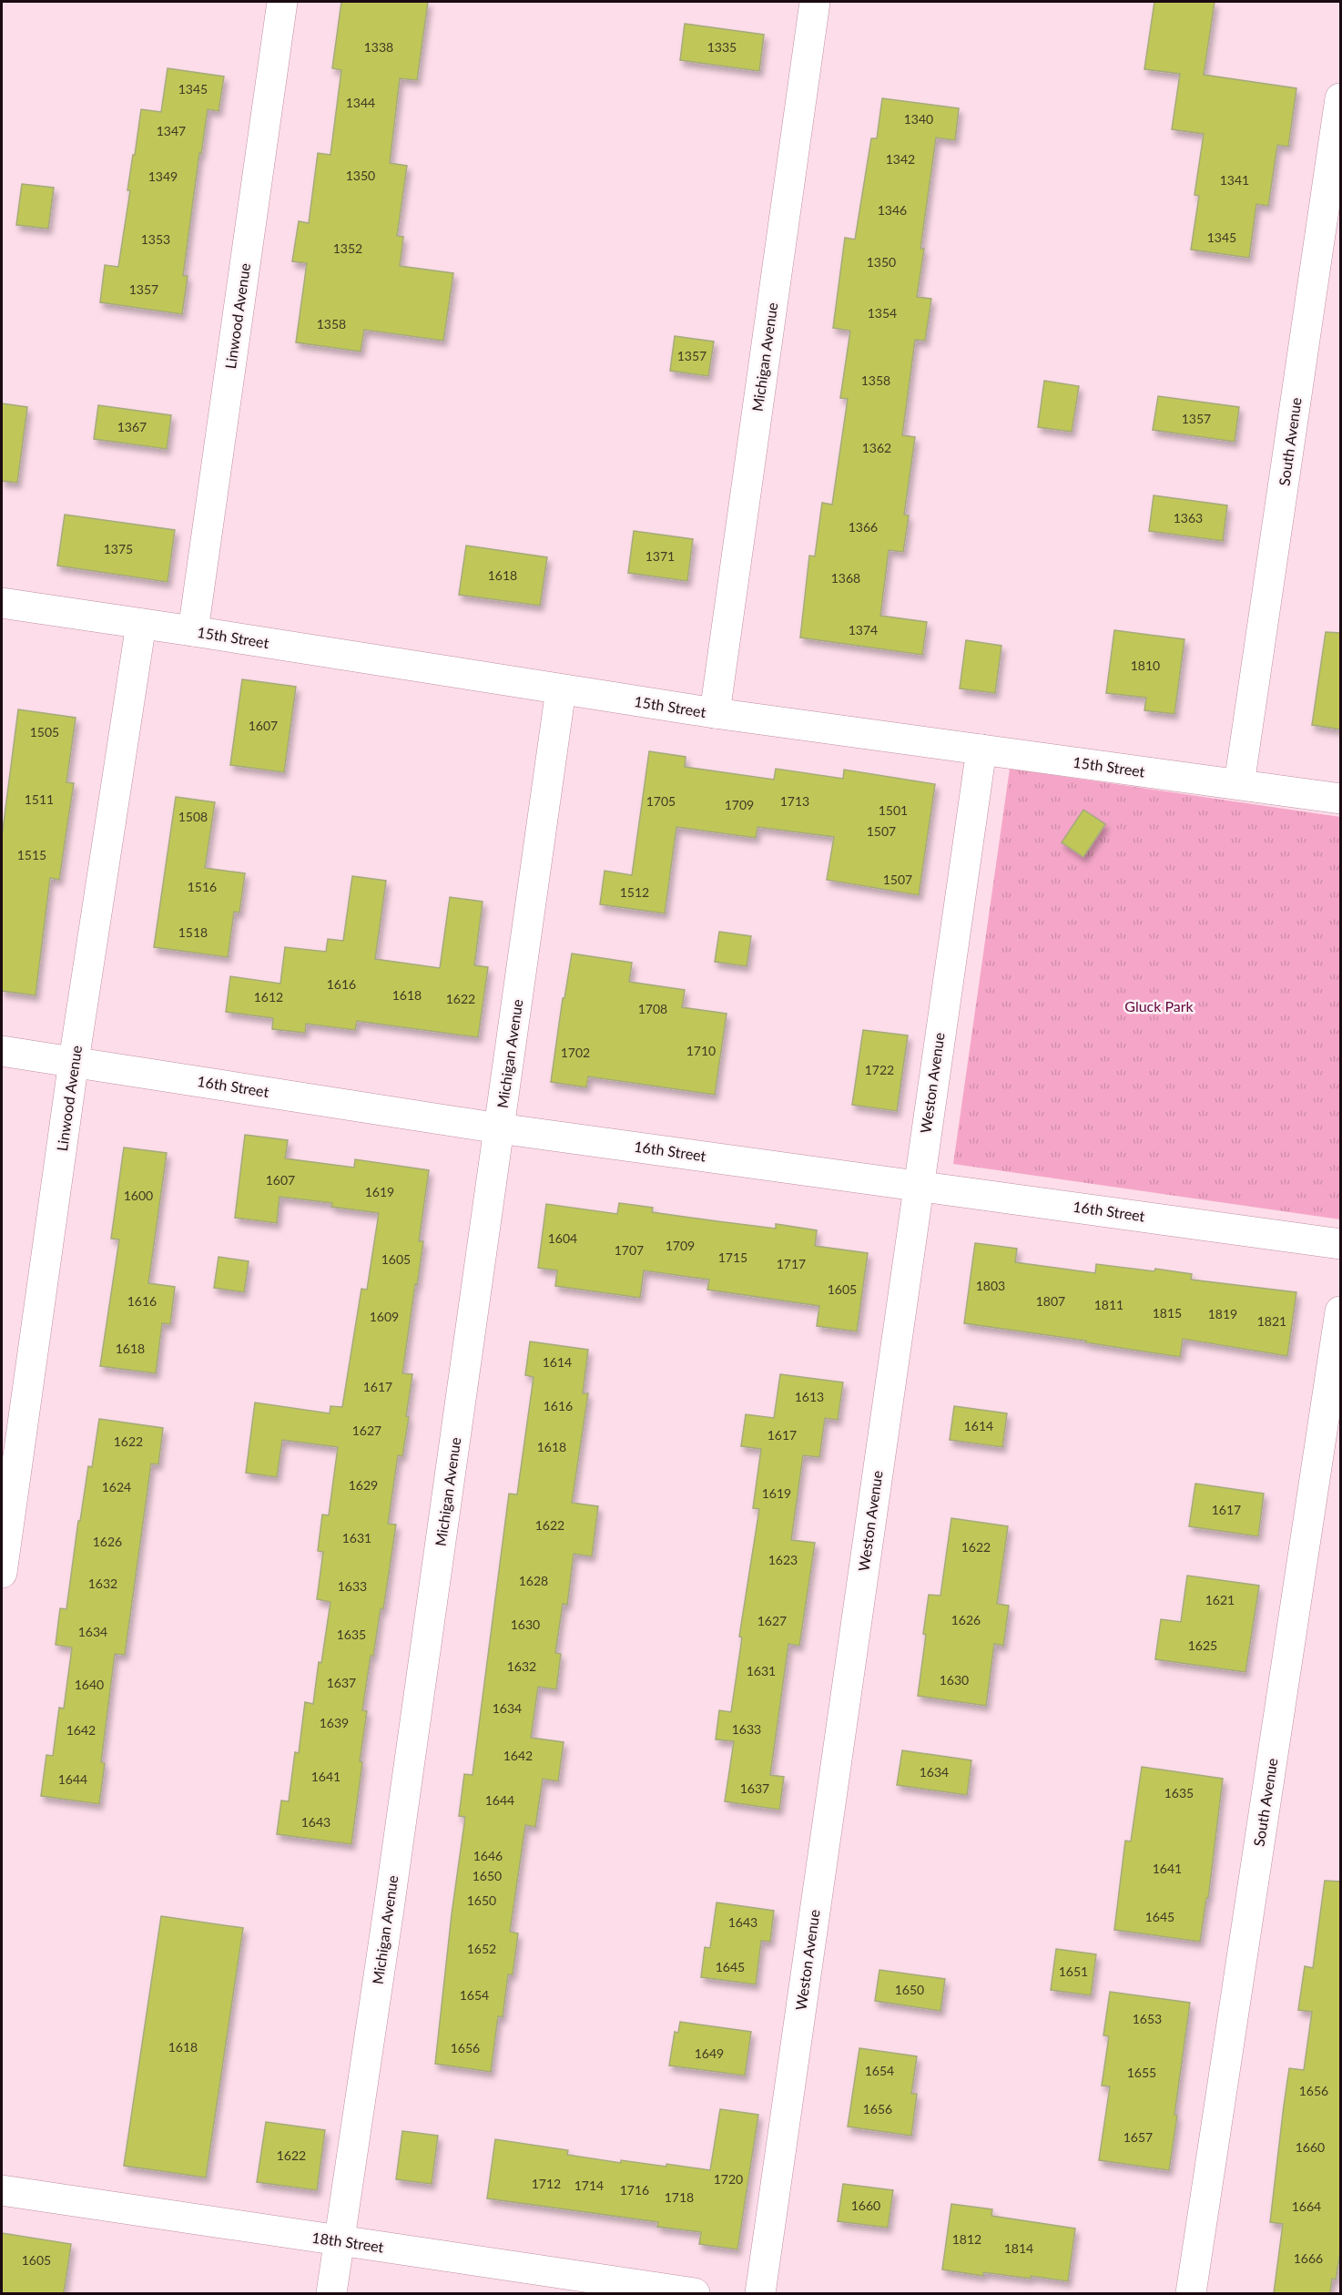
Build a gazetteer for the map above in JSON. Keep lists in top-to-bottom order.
{
  "streets": {
    "street": [
      "Linwood Avenue",
      "Michigan Avenue",
      "South Avenue",
      "15th Street",
      "Weston Avenue",
      "16th Street",
      "18th Street"
    ]
  },
  "crossings": [
    ["Linwood Avenue", "15th Street"],
    ["Linwood Avenue", "16th Street"],
    ["Michigan Avenue", "15th Street"],
    ["Michigan Avenue", "16th Street"],
    ["Michigan Avenue", "18th Street"],
    ["South Avenue", "15th Street"],
    ["15th Street", "Weston Avenue"],
    ["Weston Avenue", "16th Street"]
  ],
  "parks": ["Gluck Park"],
  "house_numbers": [
    "1338",
    "1335",
    "1345",
    "1344",
    "1340",
    "1347",
    "1342",
    "1350",
    "1349",
    "1341",
    "1346",
    "1345",
    "1353",
    "1352",
    "1350",
    "1357",
    "1354",
    "1358",
    "1357",
    "1358",
    "1357",
    "1367",
    "1362",
    "1363",
    "1366",
    "1375",
    "1371",
    "1618",
    "1368",
    "1374",
    "1810",
    "1607",
    "1505",
    "1511",
    "1705",
    "1713",
    "1709",
    "1501",
    "1508",
    "1507",
    "1515",
    "1507",
    "1516",
    "1512",
    "1518",
    "1616",
    "1618",
    "1612",
    "1622",
    "1708",
    "1710",
    "1702",
    "1722",
    "1607",
    "1619",
    "1600",
    "1604",
    "1709",
    "1707",
    "1715",
    "1605",
    "1717",
    "1803",
    "1605",
    "1616",
    "1807",
    "1811",
    "1815",
    "1819",
    "1609",
    "1821",
    "1618",
    "1614",
    "1617",
    "1613",
    "1616",
    "1614",
    "1627",
    "1617",
    "1622",
    "1618",
    "1629",
    "1624",
    "1619",
    "1617",
    "1622",
    "1631",
    "1626",
    "1622",
    "1623",
    "1628",
    "1632",
    "1633",
    "1621",
    "1626",
    "1627",
    "1630",
    "1634",
    "1635",
    "1625",
    "1632",
    "1631",
    "1630",
    "1637",
    "1640",
    "1634",
    "1639",
    "1633",
    "1642",
    "1642",
    "1634",
    "1641",
    "1644",
    "1637",
    "1635",
    "1644",
    "1643",
    "1646",
    "1641",
    "1650",
    "1650",
    "1645",
    "1643",
    "1652",
    "1645",
    "1651",
    "1650",
    "1654",
    "1653",
    "1618",
    "1656",
    "1649",
    "1654",
    "1655",
    "1656",
    "1656",
    "1657",
    "1660",
    "1622",
    "1720",
    "1712",
    "1714",
    "1716",
    "1718",
    "1660",
    "1664",
    "1812",
    "1814",
    "1666",
    "1605"
  ]
}
